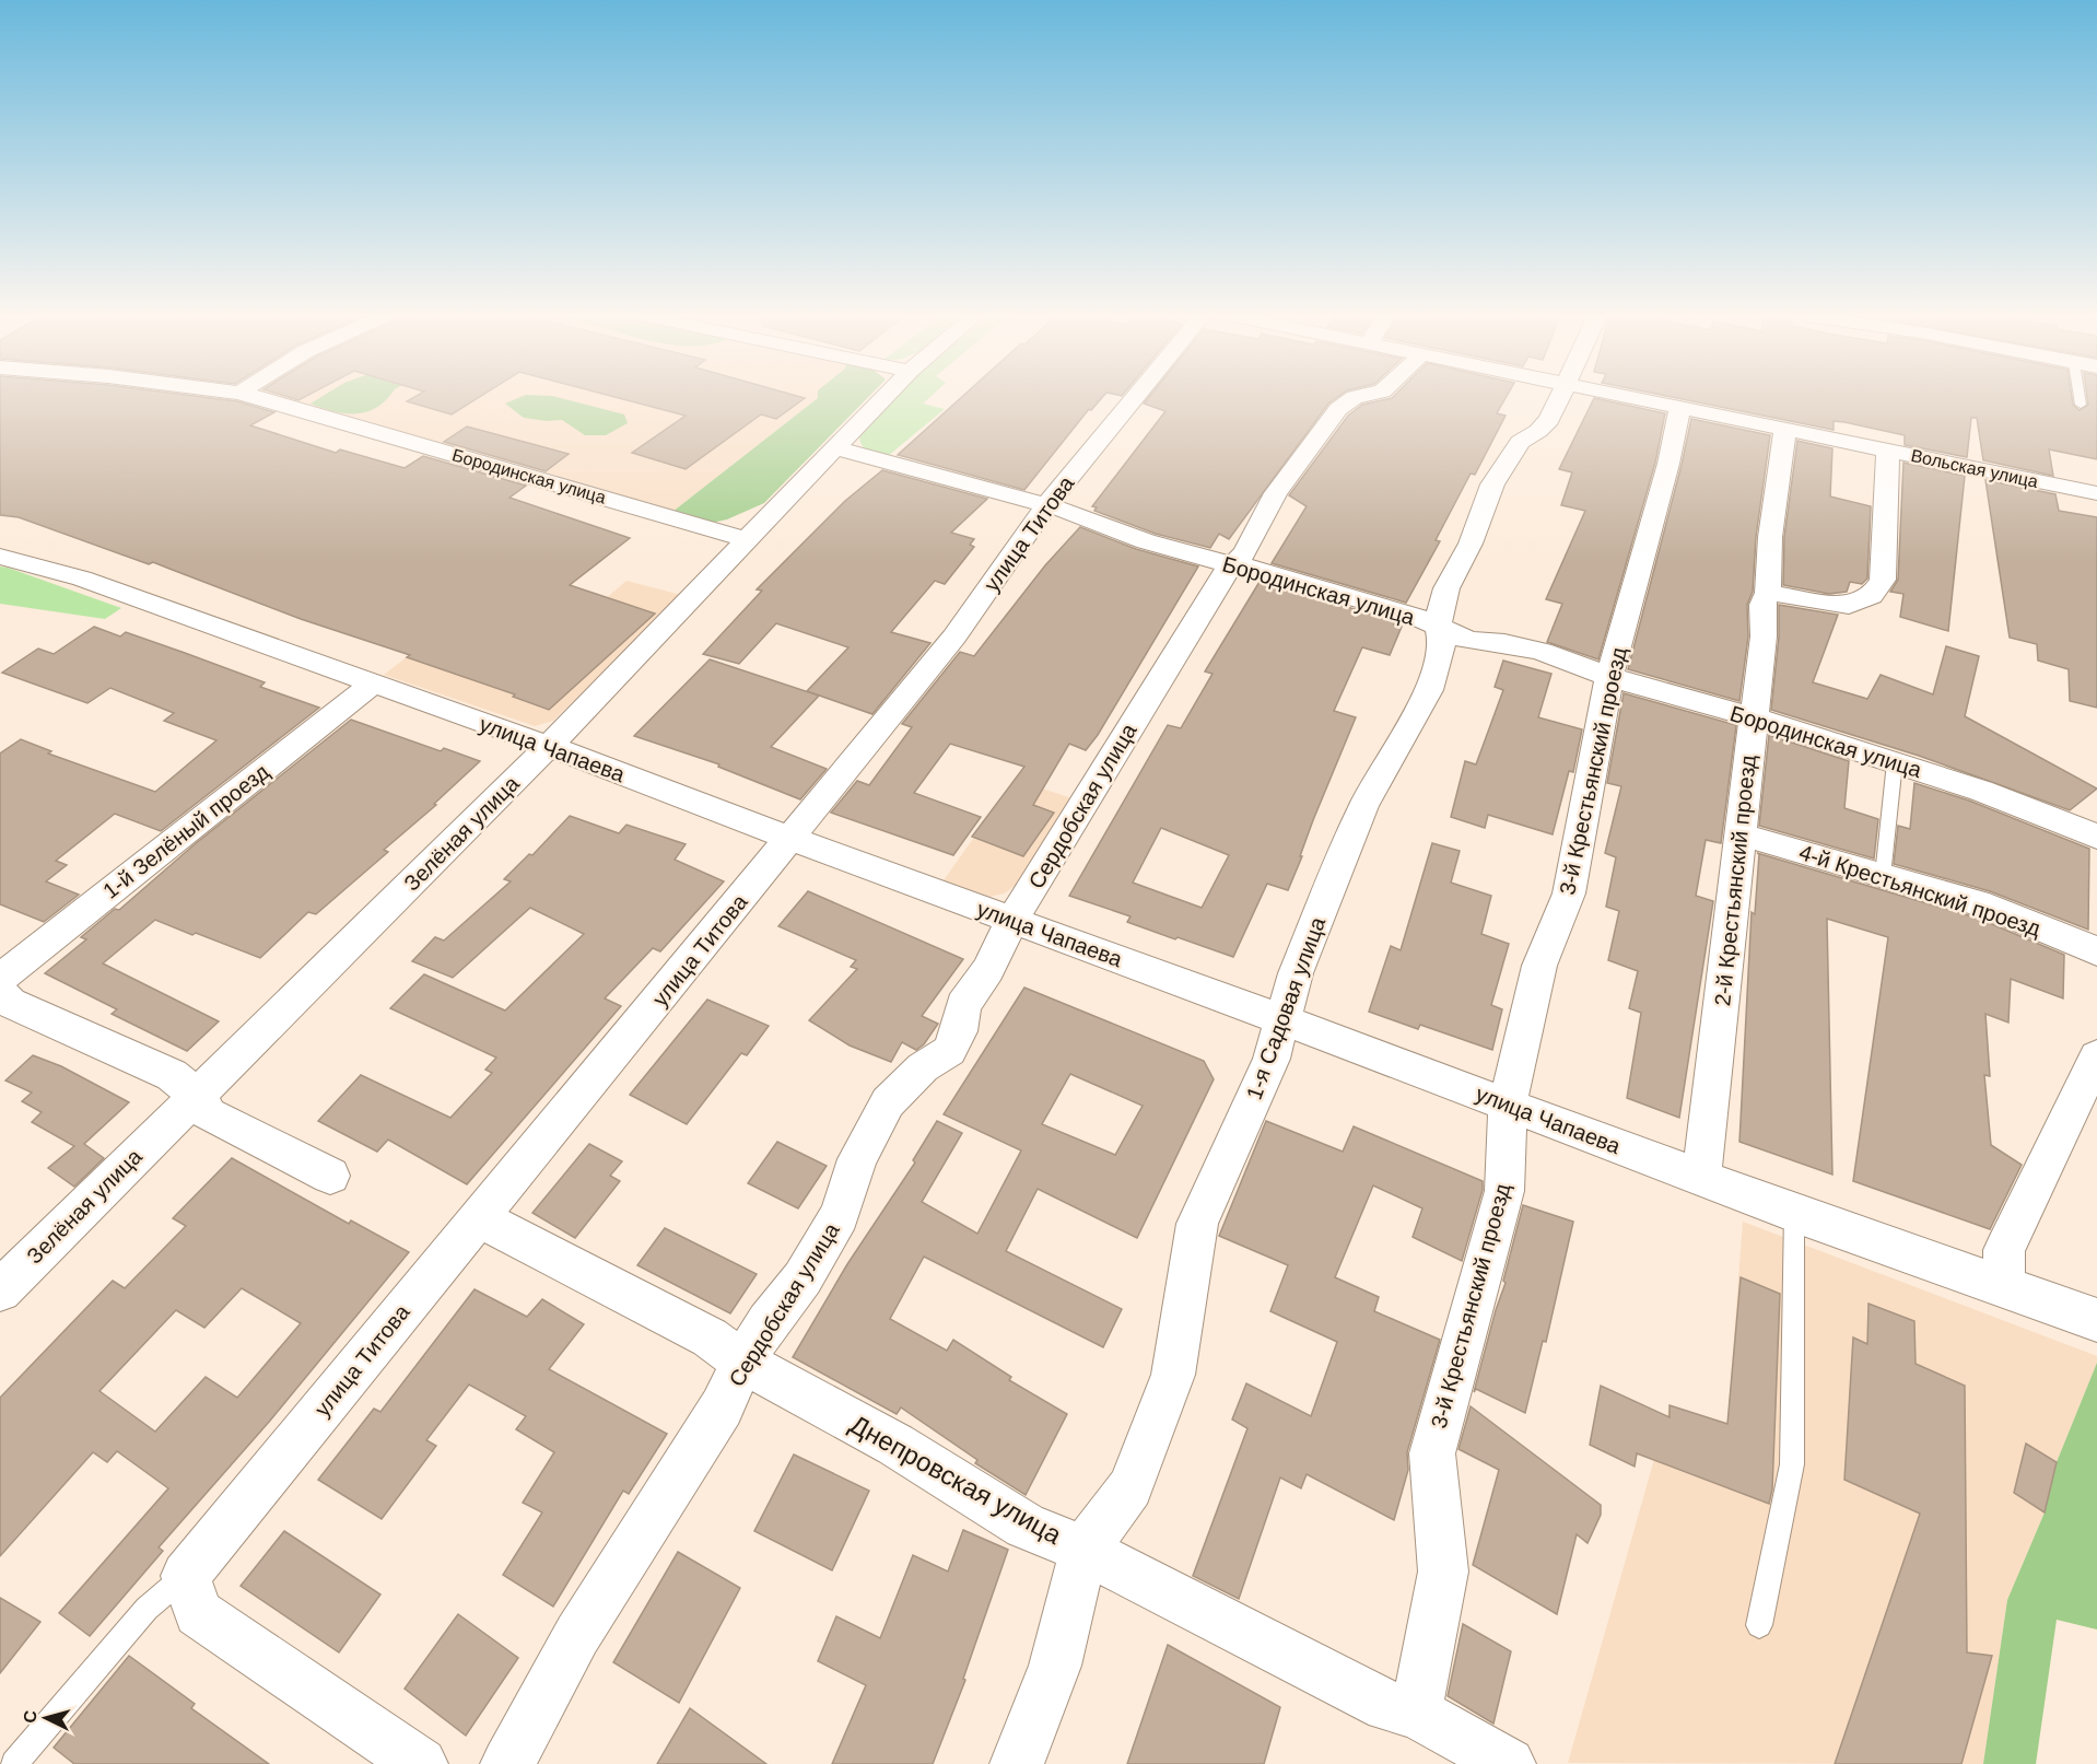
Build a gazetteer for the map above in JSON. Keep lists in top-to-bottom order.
{
  "streets": {
    "street": [
      "Вольская улица",
      "Бородинская улица",
      "улица Титова",
      "улица Чапаева",
      "3-й Крестьянский проезд",
      "Сердобская улица",
      "1-й Зелёный проезд",
      "Зелёная улица",
      "2-й Крестьянский проезд",
      "4-й Крестьянский проезд",
      "1-я Садовая улица",
      "Днепровская улица"
    ]
  },
  "crossings": [
    ["Вольская улица", "3-й Крестьянский проезд"],
    ["Вольская улица", "2-й Крестьянский проезд"],
    ["Бородинская улица", "улица Титова"],
    ["Бородинская улица", "3-й Крестьянский проезд"],
    ["Бородинская улица", "Сердобская улица"],
    ["Бородинская улица", "Зелёная улица"],
    ["Бородинская улица", "2-й Крестьянский проезд"],
    ["Бородинская улица", "1-я Садовая улица"],
    ["улица Титова", "улица Чапаева"],
    ["улица Титова", "Днепровская улица"],
    ["улица Чапаева", "3-й Крестьянский проезд"],
    ["улица Чапаева", "Сердобская улица"],
    ["улица Чапаева", "1-й Зелёный проезд"],
    ["улица Чапаева", "Зелёная улица"],
    ["улица Чапаева", "2-й Крестьянский проезд"],
    ["улица Чапаева", "1-я Садовая улица"],
    ["3-й Крестьянский проезд", "Днепровская улица"],
    ["Сердобская улица", "Днепровская улица"],
    ["2-й Крестьянский проезд", "4-й Крестьянский проезд"],
    ["1-я Садовая улица", "Днепровская улица"]
  ],
  "north": "left"
}
